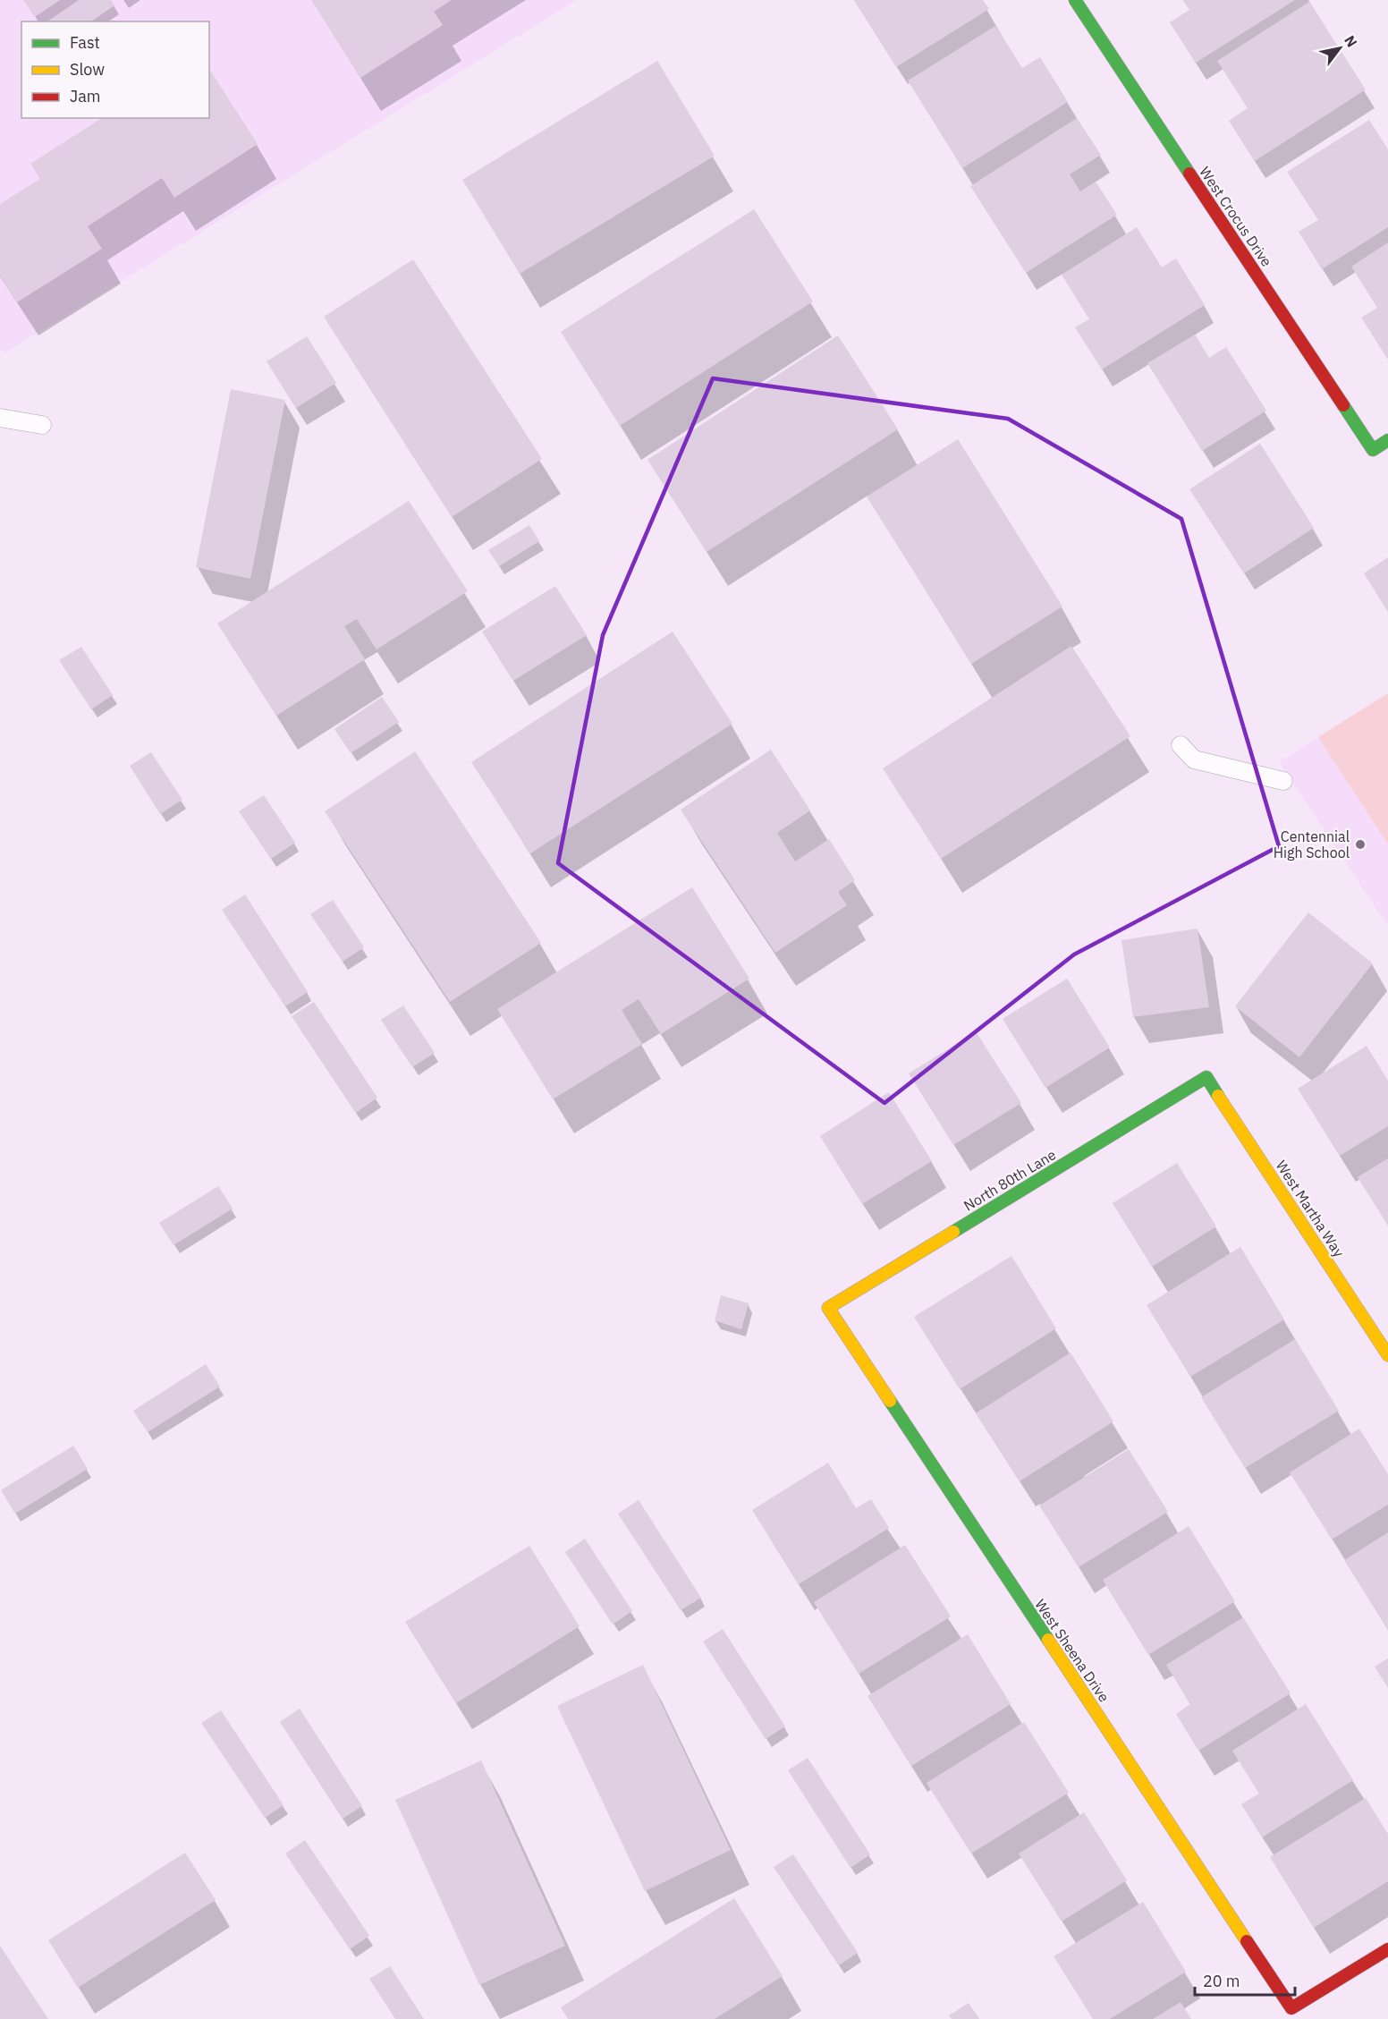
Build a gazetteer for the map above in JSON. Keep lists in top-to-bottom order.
{
  "streets": {
    "street": [
      "West Crocus Drive",
      "North 80th Lane",
      "West Martha Way",
      "West Sheena Drive"
    ]
  },
  "crossings": [
    ["North 80th Lane", "West Martha Way"],
    ["North 80th Lane", "West Sheena Drive"]
  ],
  "places": ["Centennial High School"],
  "legend": ["Fast", "Slow", "Jam"],
  "scale_bar": "20 m",
  "north": "top right"
}
